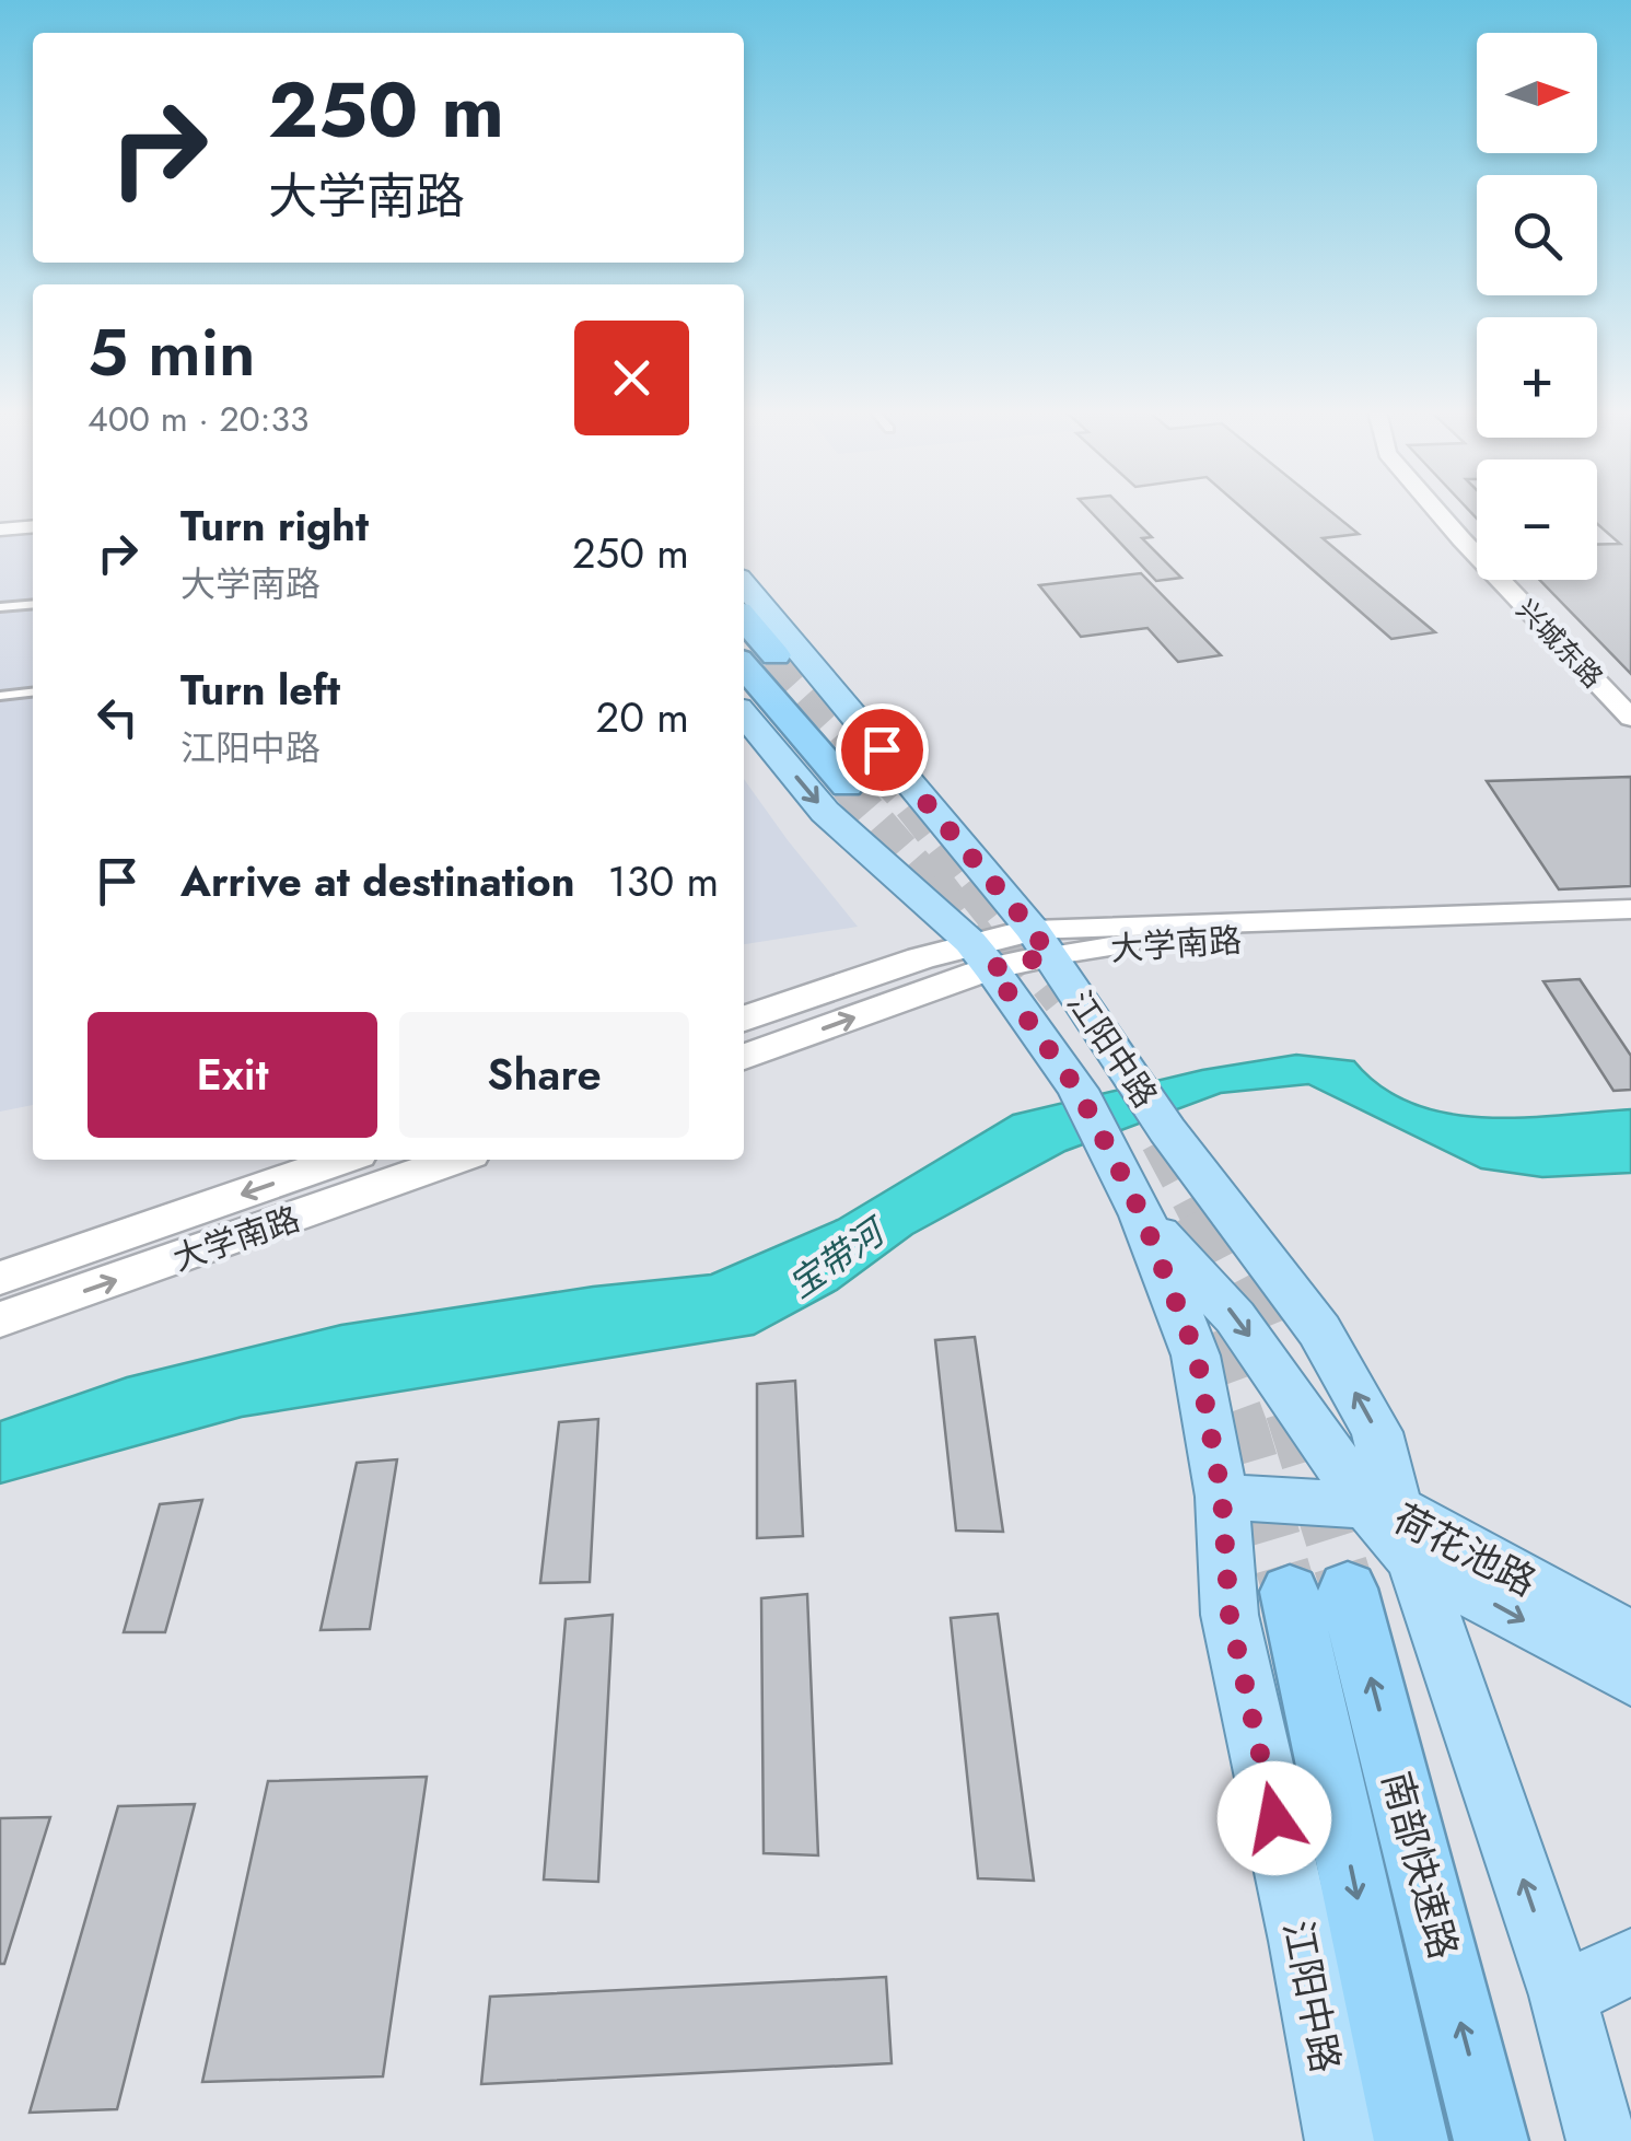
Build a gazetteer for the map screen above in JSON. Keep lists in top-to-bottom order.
{
  "streets": {
    "highway": ["南部快速路"],
    "main road": ["大学南路", "江阳中路", "荷花池路"],
    "street": ["兴城东路"]
  },
  "crossings": [
    ["大学南路", "江阳中路"],
    ["江阳中路", "荷花池路"]
  ],
  "water": ["宝带河"],
  "north": "right",
  "page": {
    "map_buttons": ["+", "−"],
    "turn": ["250 m", "大学南路"],
    "heading": ["5 min", "400 m · 20:33"],
    "list": [
      {
        "name": "Turn right",
        "note": "大学南路",
        "value": "250 m"
      },
      {
        "name": "Turn left",
        "note": "江阳中路",
        "value": "20 m"
      },
      {
        "name": "Arrive at destination",
        "value": "130 m"
      }
    ],
    "buttons": ["Exit", "Share"]
  }
}
